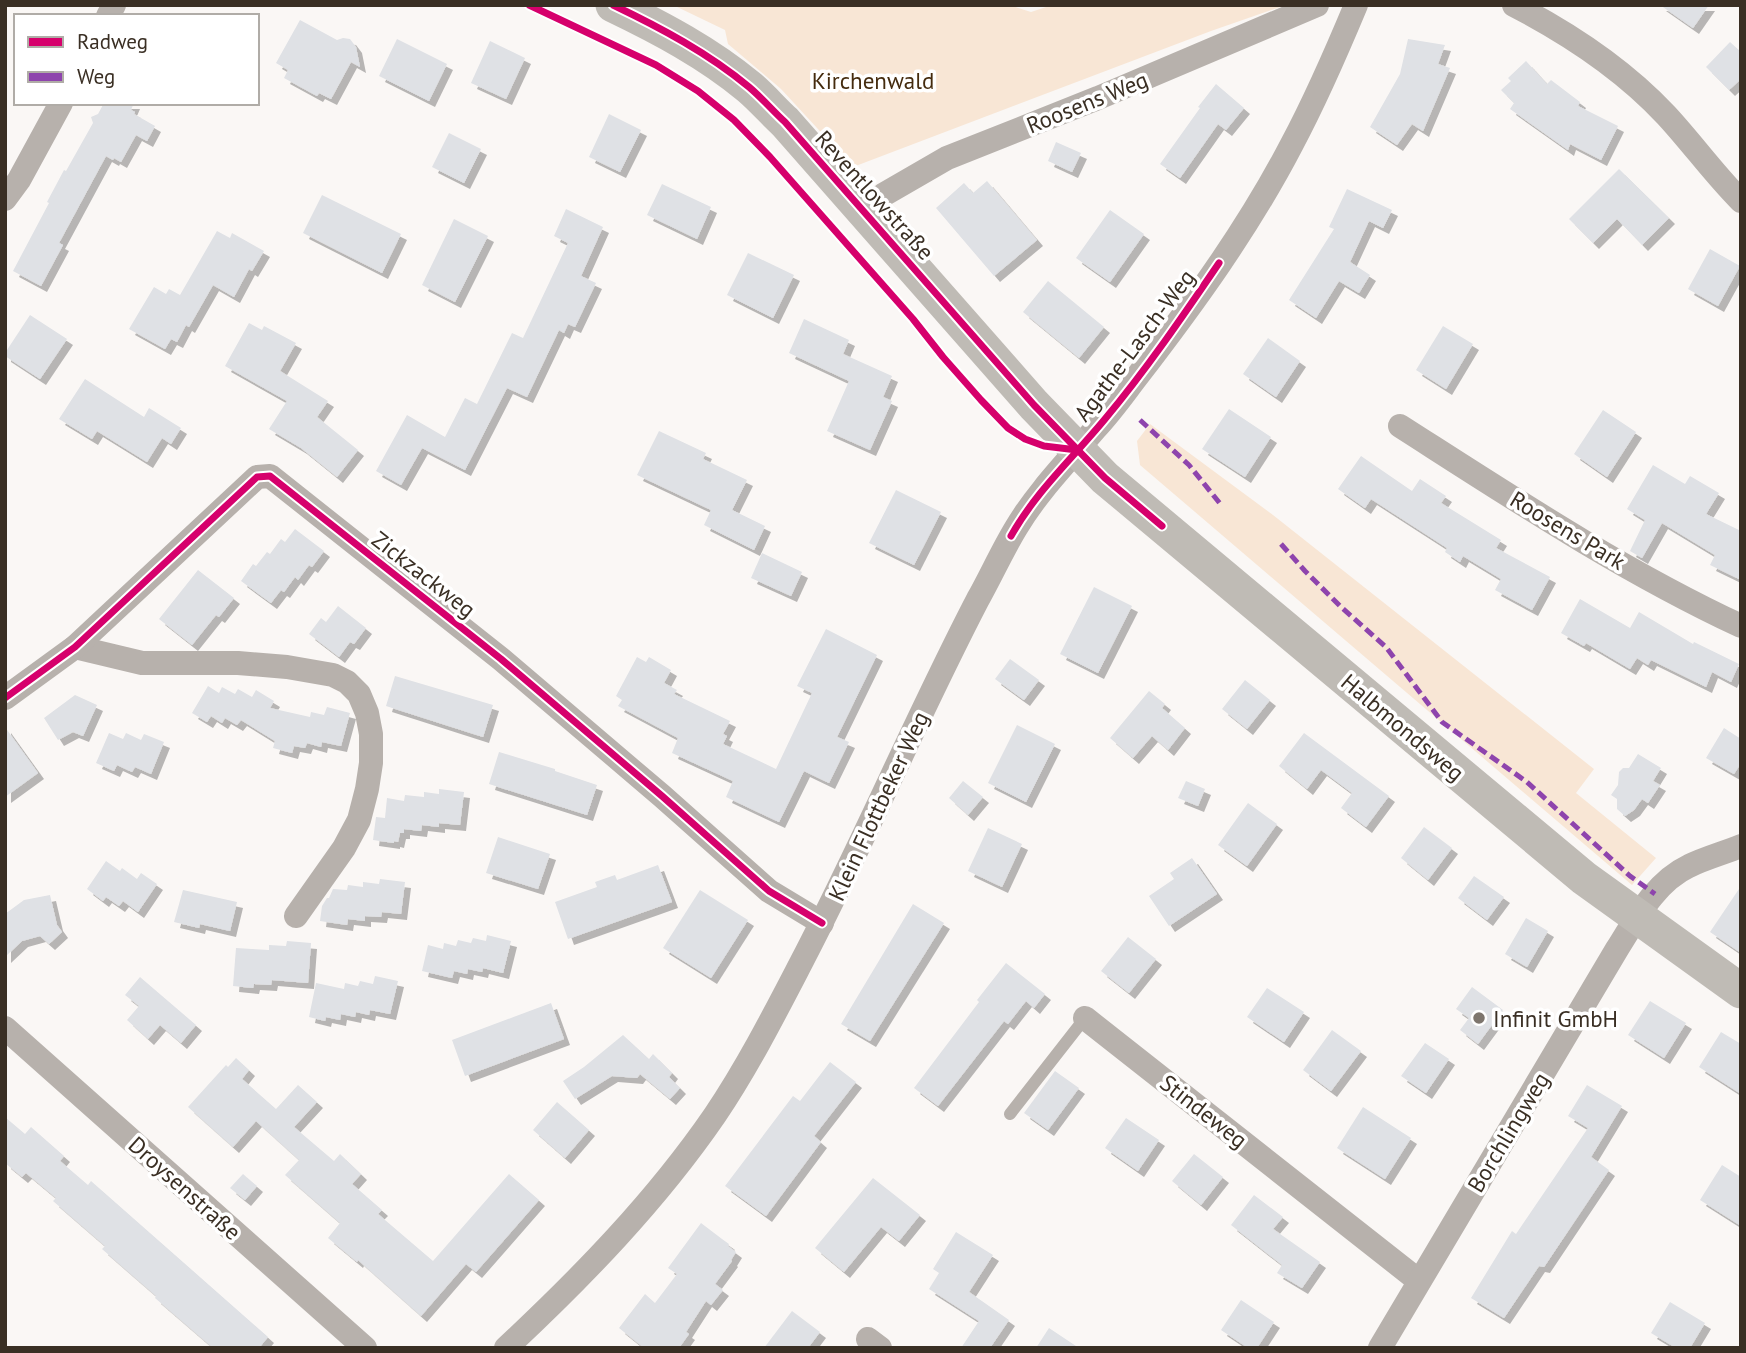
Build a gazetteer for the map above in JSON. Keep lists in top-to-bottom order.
{
  "streets": {
    "street": [
      "Roosens Weg",
      "Reventlowstraße",
      "Agathe-Lasch-Weg",
      "Roosens Park",
      "Zickzackweg",
      "Halbmondsweg",
      "Klein Flottbeker Weg",
      "Stindeweg",
      "Borchlingweg",
      "Droysenstraße"
    ]
  },
  "crossings": [
    ["Roosens Weg", "Reventlowstraße"],
    ["Reventlowstraße", "Agathe-Lasch-Weg"],
    ["Reventlowstraße", "Halbmondsweg"],
    ["Reventlowstraße", "Klein Flottbeker Weg"],
    ["Agathe-Lasch-Weg", "Halbmondsweg"],
    ["Agathe-Lasch-Weg", "Klein Flottbeker Weg"],
    ["Zickzackweg", "Klein Flottbeker Weg"],
    ["Halbmondsweg", "Klein Flottbeker Weg"],
    ["Halbmondsweg", "Borchlingweg"],
    ["Stindeweg", "Borchlingweg"]
  ],
  "parks": ["Kirchenwald"],
  "places": ["Infinit GmbH"],
  "legend": ["Radweg", "Weg"]
}
